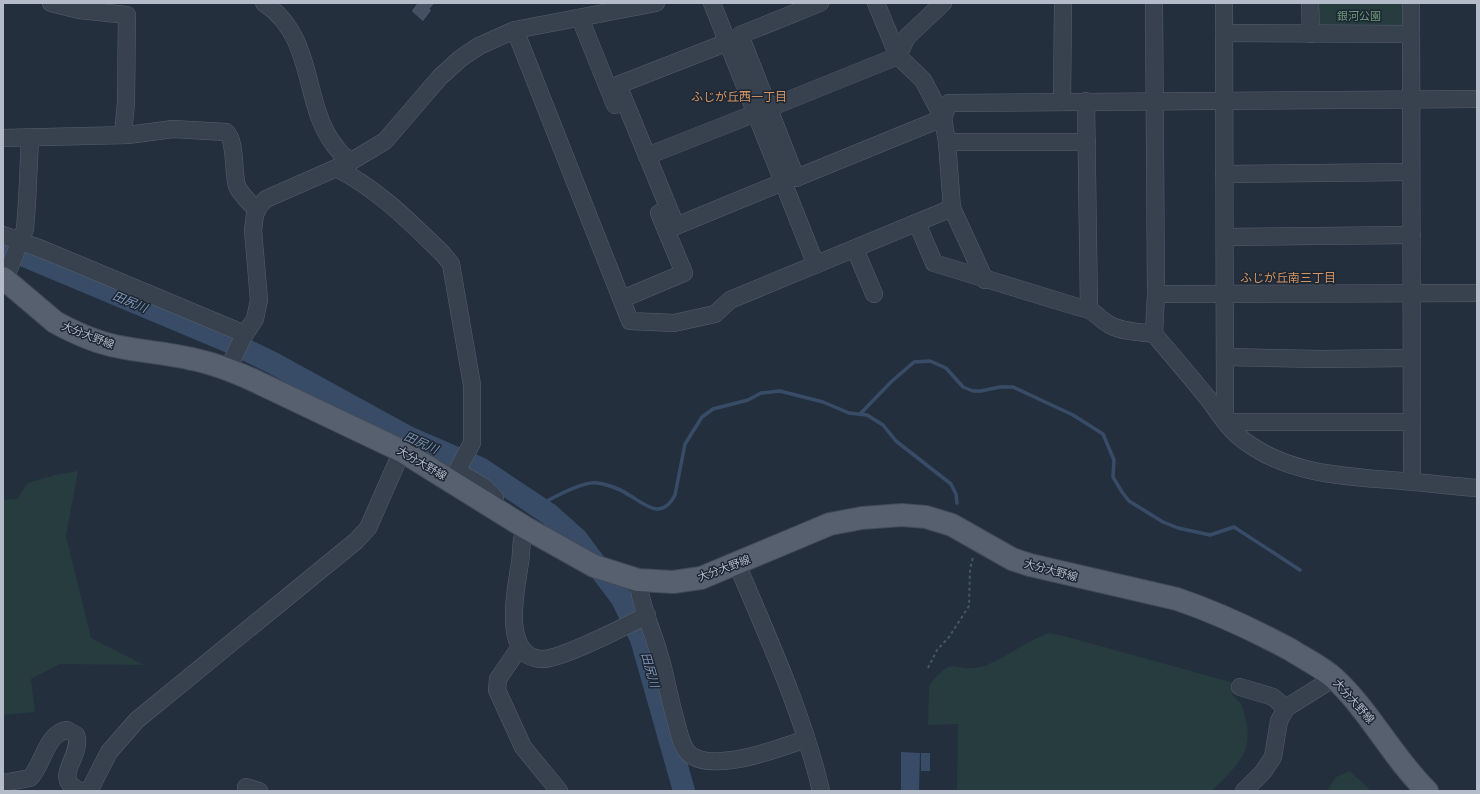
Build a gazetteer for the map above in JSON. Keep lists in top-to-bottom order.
{
  "streets": {
    "main road": ["大分大野線"]
  },
  "districts": ["ふじが丘西一丁目", "ふじが丘南三丁目"],
  "water": ["田尻川"],
  "parks": ["銀河公園"]
}
